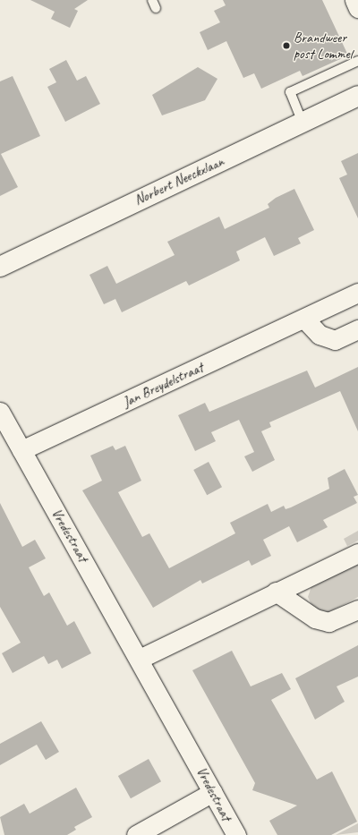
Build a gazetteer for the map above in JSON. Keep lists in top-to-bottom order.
{
  "streets": {
    "main road": ["Norbert Neeckxlaan"],
    "street": ["Jan Breydelstraat", "Vredestraat"]
  },
  "crossings": [
    ["Jan Breydelstraat", "Vredestraat"]
  ],
  "places": ["Brandweer post Lommel"]
}
